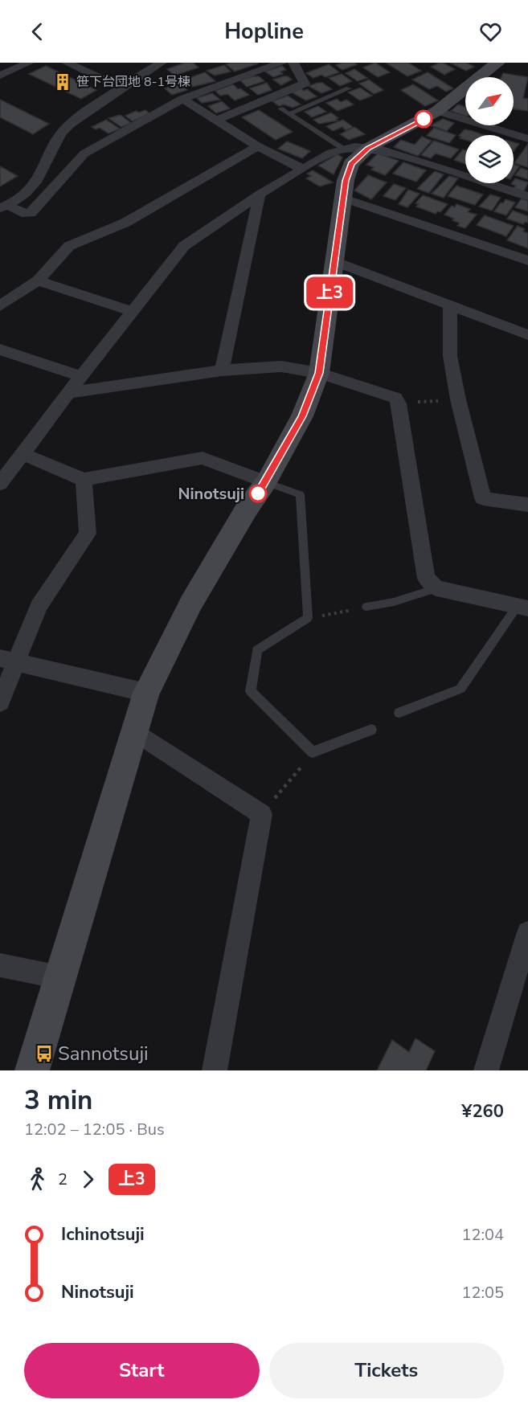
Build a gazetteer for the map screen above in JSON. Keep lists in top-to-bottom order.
{
  "places": {
    "building": ["笹下台団地 8-1号棟"],
    "other": ["Ninotsuji"],
    "bus stop": ["Sannotsuji"]
  },
  "lines": ["bus line 上3"],
  "north": "top right",
  "page": {
    "header": "Hopline",
    "on_map": "上3",
    "heading": ["3 min", "12:02 – 12:05 · Bus", "¥260"],
    "legs": ["2", "上3"],
    "list": [
      {
        "name": "Ichinotsuji",
        "value": "12:04"
      },
      {
        "name": "Ninotsuji",
        "value": "12:05"
      }
    ],
    "buttons": ["Start", "Tickets"]
  }
}
